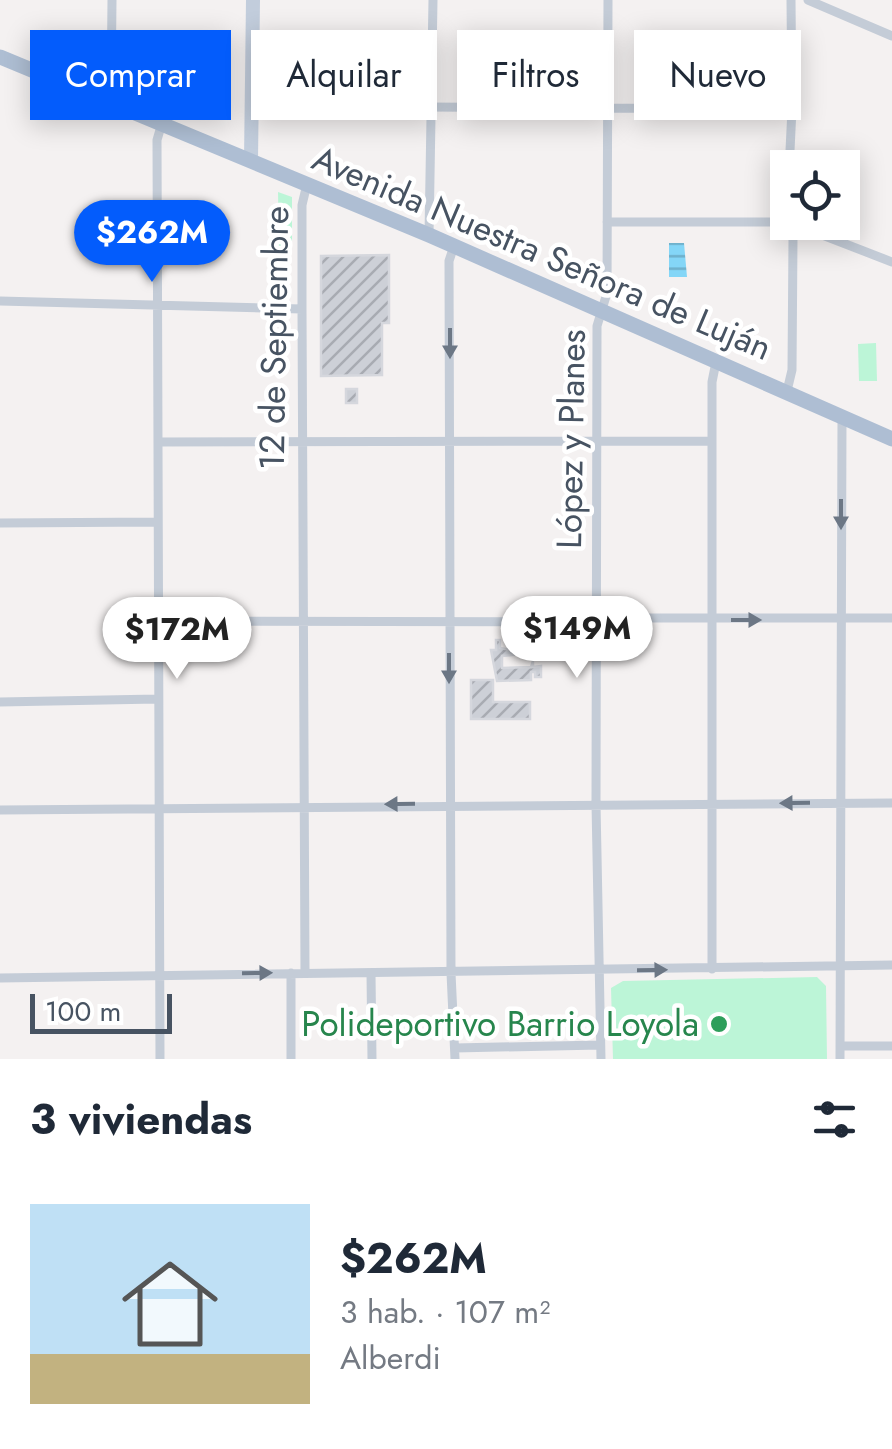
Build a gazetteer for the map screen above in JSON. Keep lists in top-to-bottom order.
{
  "streets": {
    "main road": ["Avenida Nuestra Señora de Luján"],
    "street": ["12 de Septiembre", "López y Planes"]
  },
  "crossings": [
    ["Avenida Nuestra Señora de Luján", "12 de Septiembre"],
    ["Avenida Nuestra Señora de Luján", "López y Planes"]
  ],
  "places": ["Polideportivo Barrio Loyola"],
  "scale_bar": "100 m",
  "page": {
    "chip": [
      "Comprar",
      "Alquilar",
      "Filtros",
      "Nuevo"
    ],
    "price": ["$262M", "$149M", "$172M"],
    "scale": "100 m",
    "heading": "3 viviendas",
    "list": [
      {
        "name": "$262M",
        "note": "3 hab. · 107 m² · Alberdi"
      }
    ]
  }
}
